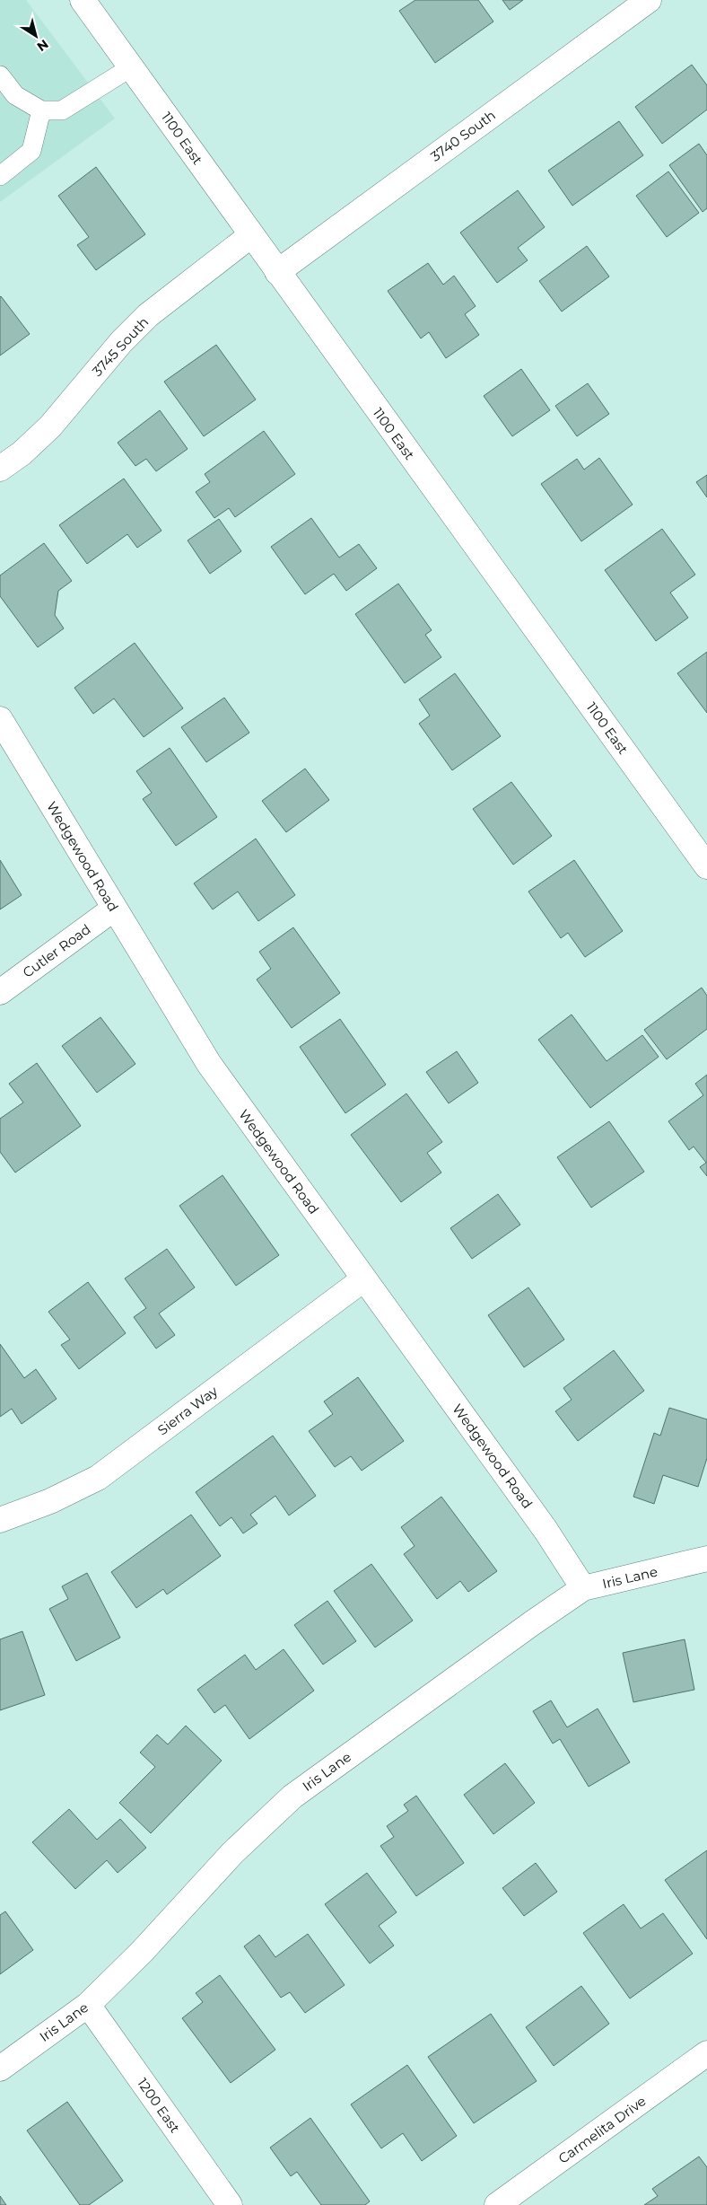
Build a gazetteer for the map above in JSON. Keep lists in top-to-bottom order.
{
  "streets": {
    "street": [
      "3740 South",
      "1100 East",
      "3745 South",
      "Wedgewood Road",
      "Cutler Road",
      "Sierra Way",
      "Iris Lane",
      "1200 East",
      "Carmelita Drive"
    ]
  },
  "crossings": [
    ["3740 South", "1100 East"],
    ["1100 East", "3745 South"],
    ["Wedgewood Road", "Cutler Road"],
    ["Wedgewood Road", "Sierra Way"],
    ["Wedgewood Road", "Iris Lane"],
    ["Iris Lane", "1200 East"]
  ],
  "north": "bottom right"
}
